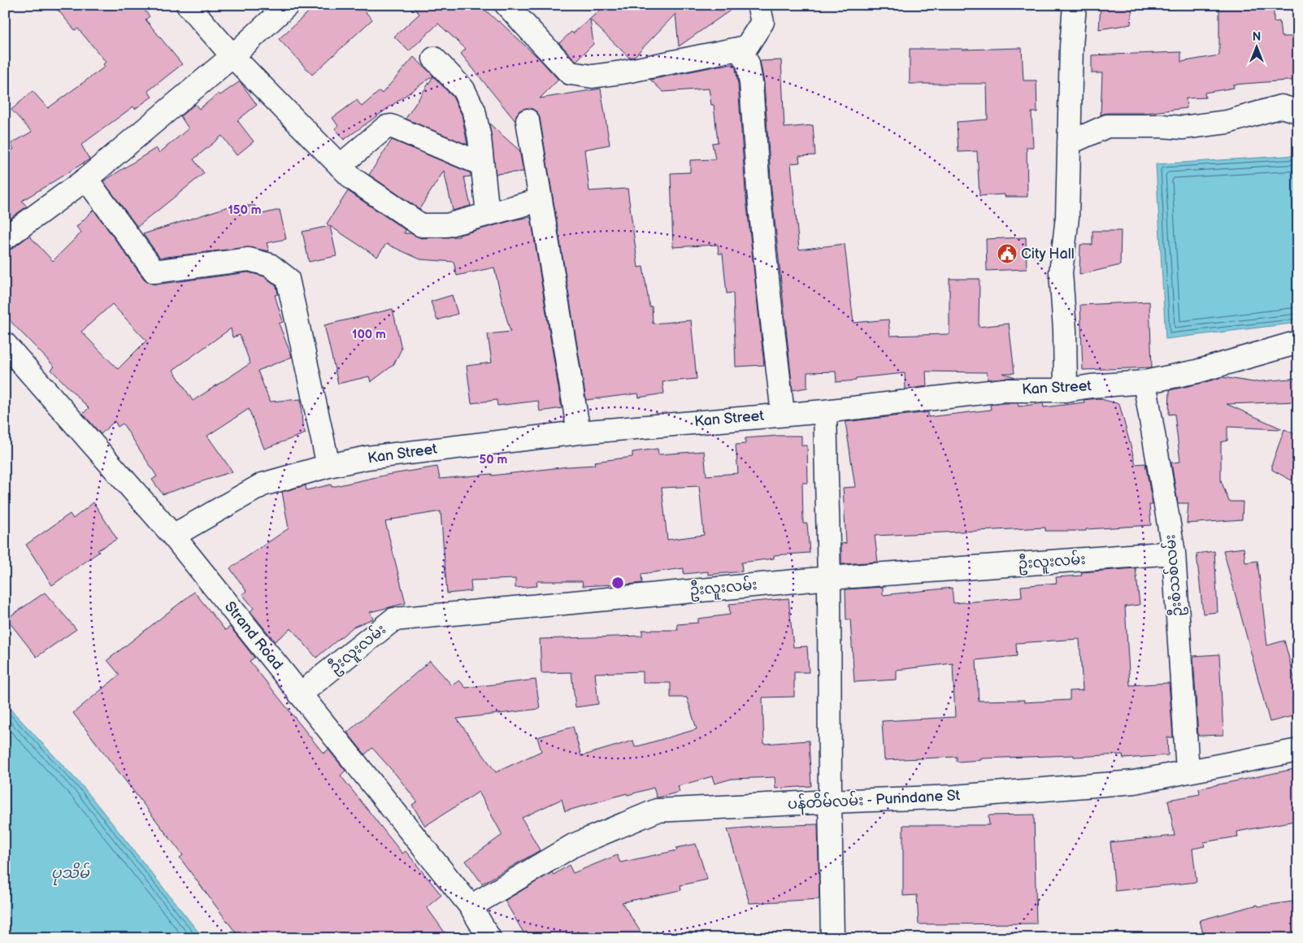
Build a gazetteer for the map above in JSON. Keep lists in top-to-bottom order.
{
  "streets": {
    "street": [
      "Kan Street",
      "ဦးလူးလမ်း",
      "ဦးစံသစ်လမ်း",
      "Strand Road",
      "ပန်တိမ်လမ်း - Punndane St"
    ]
  },
  "crossings": [
    ["Kan Street", "ဦးစံသစ်လမ်း"],
    ["Kan Street", "Strand Road"],
    ["ဦးလူးလမ်း", "ဦးစံသစ်လမ်း"],
    ["ဦးလူးလမ်း", "Strand Road"],
    ["ဦးစံသစ်လမ်း", "ပန်တိမ်လမ်း - Punndane St"],
    ["Strand Road", "ပန်တိမ်လမ်း - Punndane St"]
  ],
  "water": ["ပုသိမ်"],
  "places": {
    "public building": ["City Hall"]
  },
  "north": "top",
  "rings": ["150 m", "100 m", "50 m"]
}
